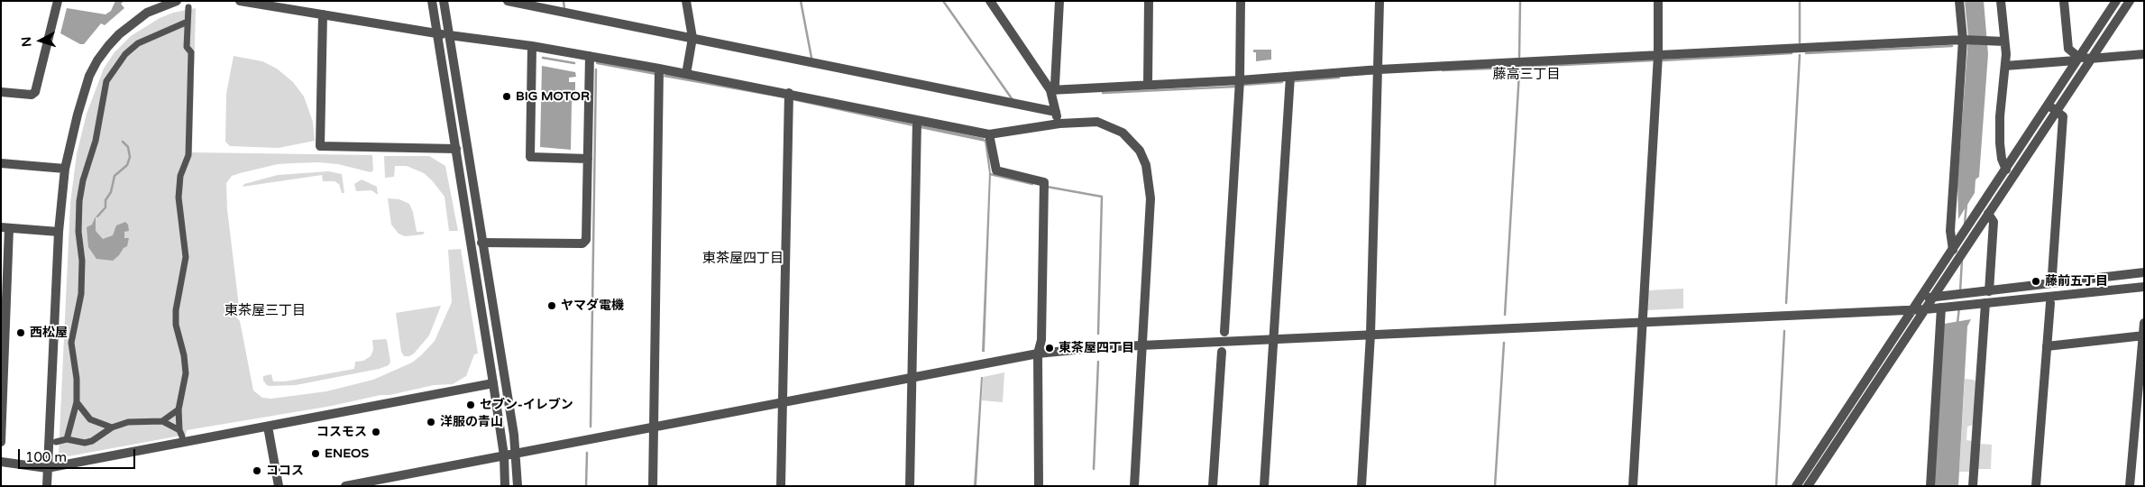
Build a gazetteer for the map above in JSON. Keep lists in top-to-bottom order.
{
  "districts": ["藤高三丁目", "東茶屋四丁目", "東茶屋三丁目"],
  "places": [
    "BIG MOTOR",
    "藤前五丁目",
    "ヤマダ電機",
    "西松屋",
    "東茶屋四丁目",
    "セブン-イレブン",
    "洋服の青山",
    "コスモス",
    "ENEOS",
    "ココス"
  ],
  "scale_bar": "100 m",
  "north": "left"
}
